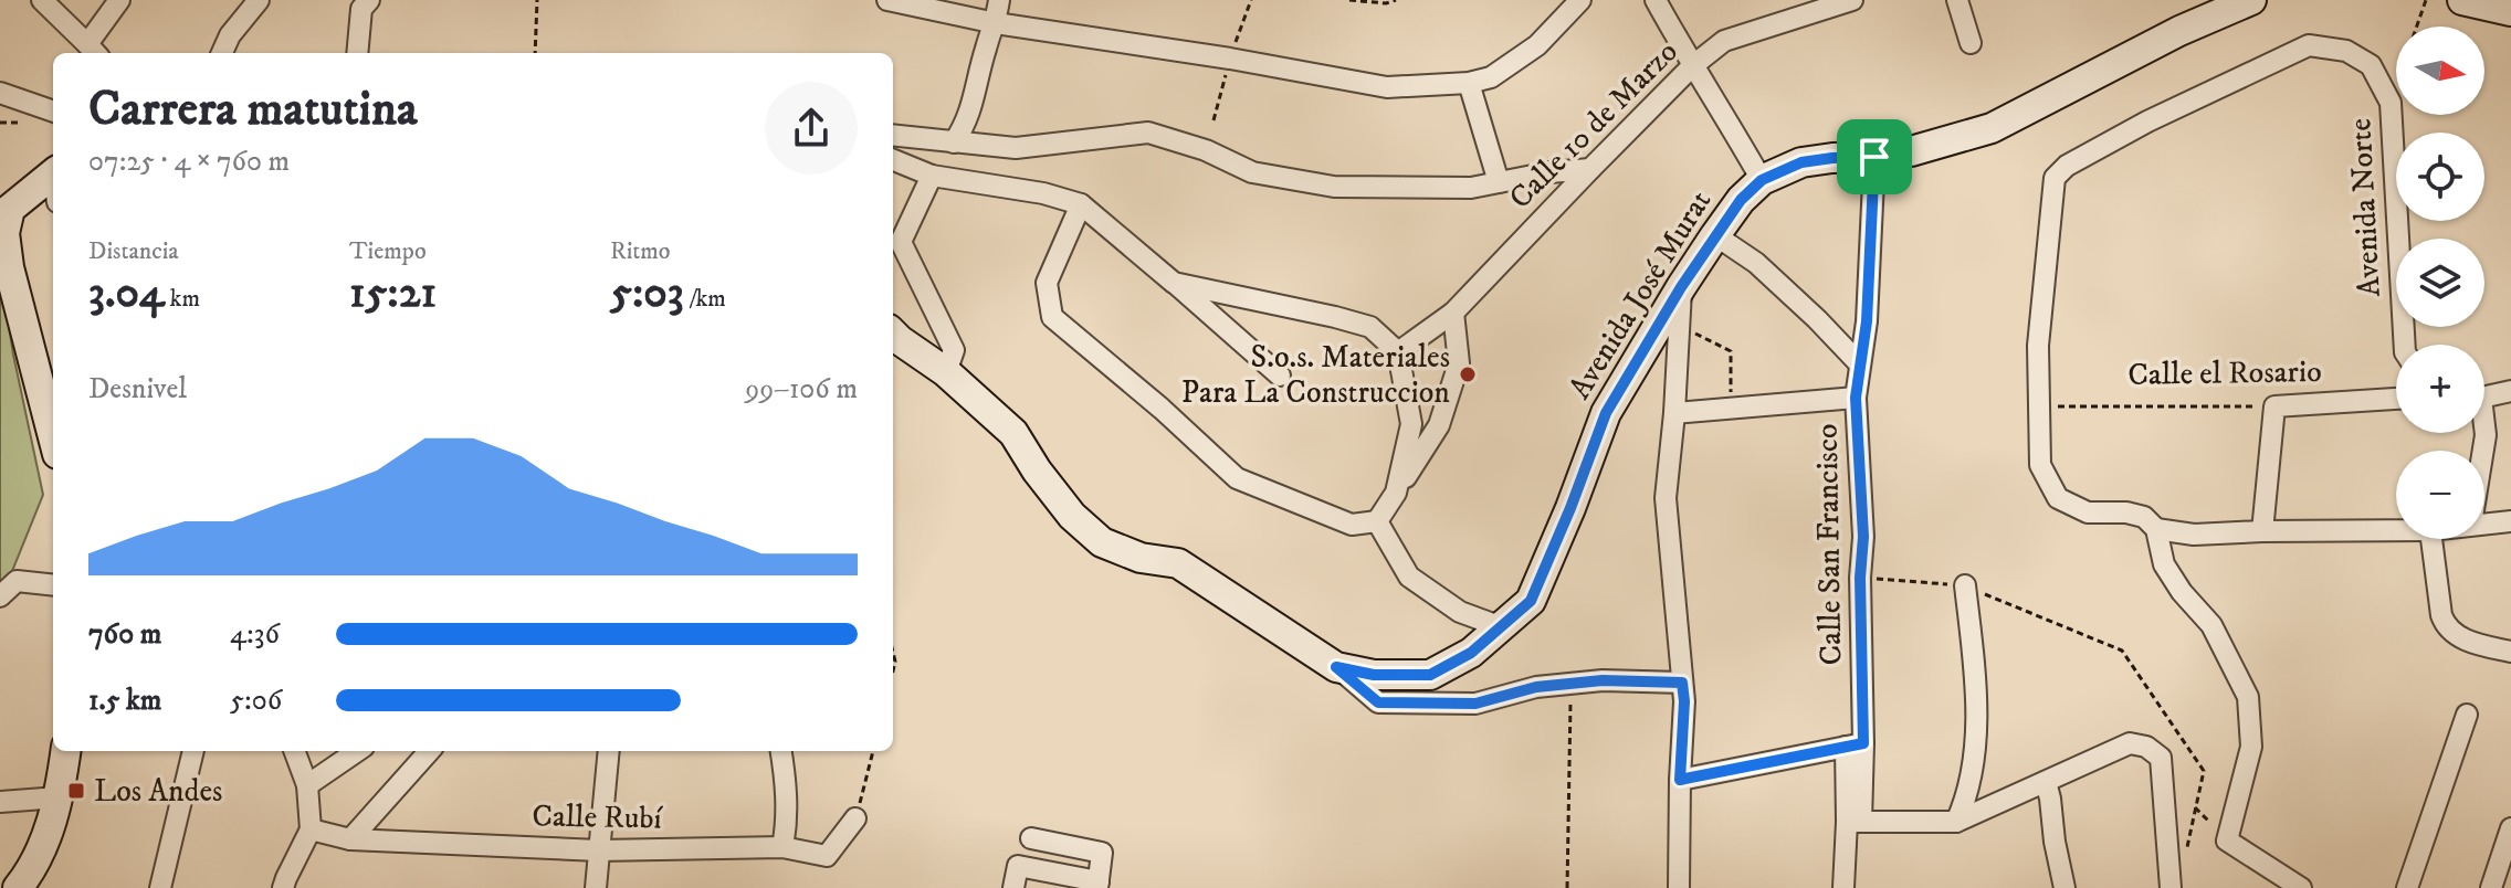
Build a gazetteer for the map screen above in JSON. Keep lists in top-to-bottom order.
{
  "streets": {
    "street": [
      "Calle 10 de Marzo",
      "Avenida Norte",
      "Avenida José Murat",
      "Calle el Rosario",
      "Calle San Francisco",
      "Calle Rubí"
    ]
  },
  "crossings": [
    ["Avenida José Murat", "Calle San Francisco"]
  ],
  "places": {
    "other": ["S.o.s. Materiales Para La Construccion"],
    "transit": ["Los Andes"]
  },
  "north": "right",
  "page": {
    "map_buttons": ["+", "−"],
    "heading": ["Carrera matutina", "07:25 · 4 × 760 m"],
    "stats": [
      ["Distancia", "3.04 km"],
      ["Tiempo", "15:21"],
      ["Ritmo", "5:03 /km"]
    ],
    "chart": ["Desnivel", "99–106 m"],
    "list": [
      {
        "name": "760 m",
        "note": "4:36"
      },
      {
        "name": "1.5 km",
        "note": "5:06"
      }
    ]
  }
}
